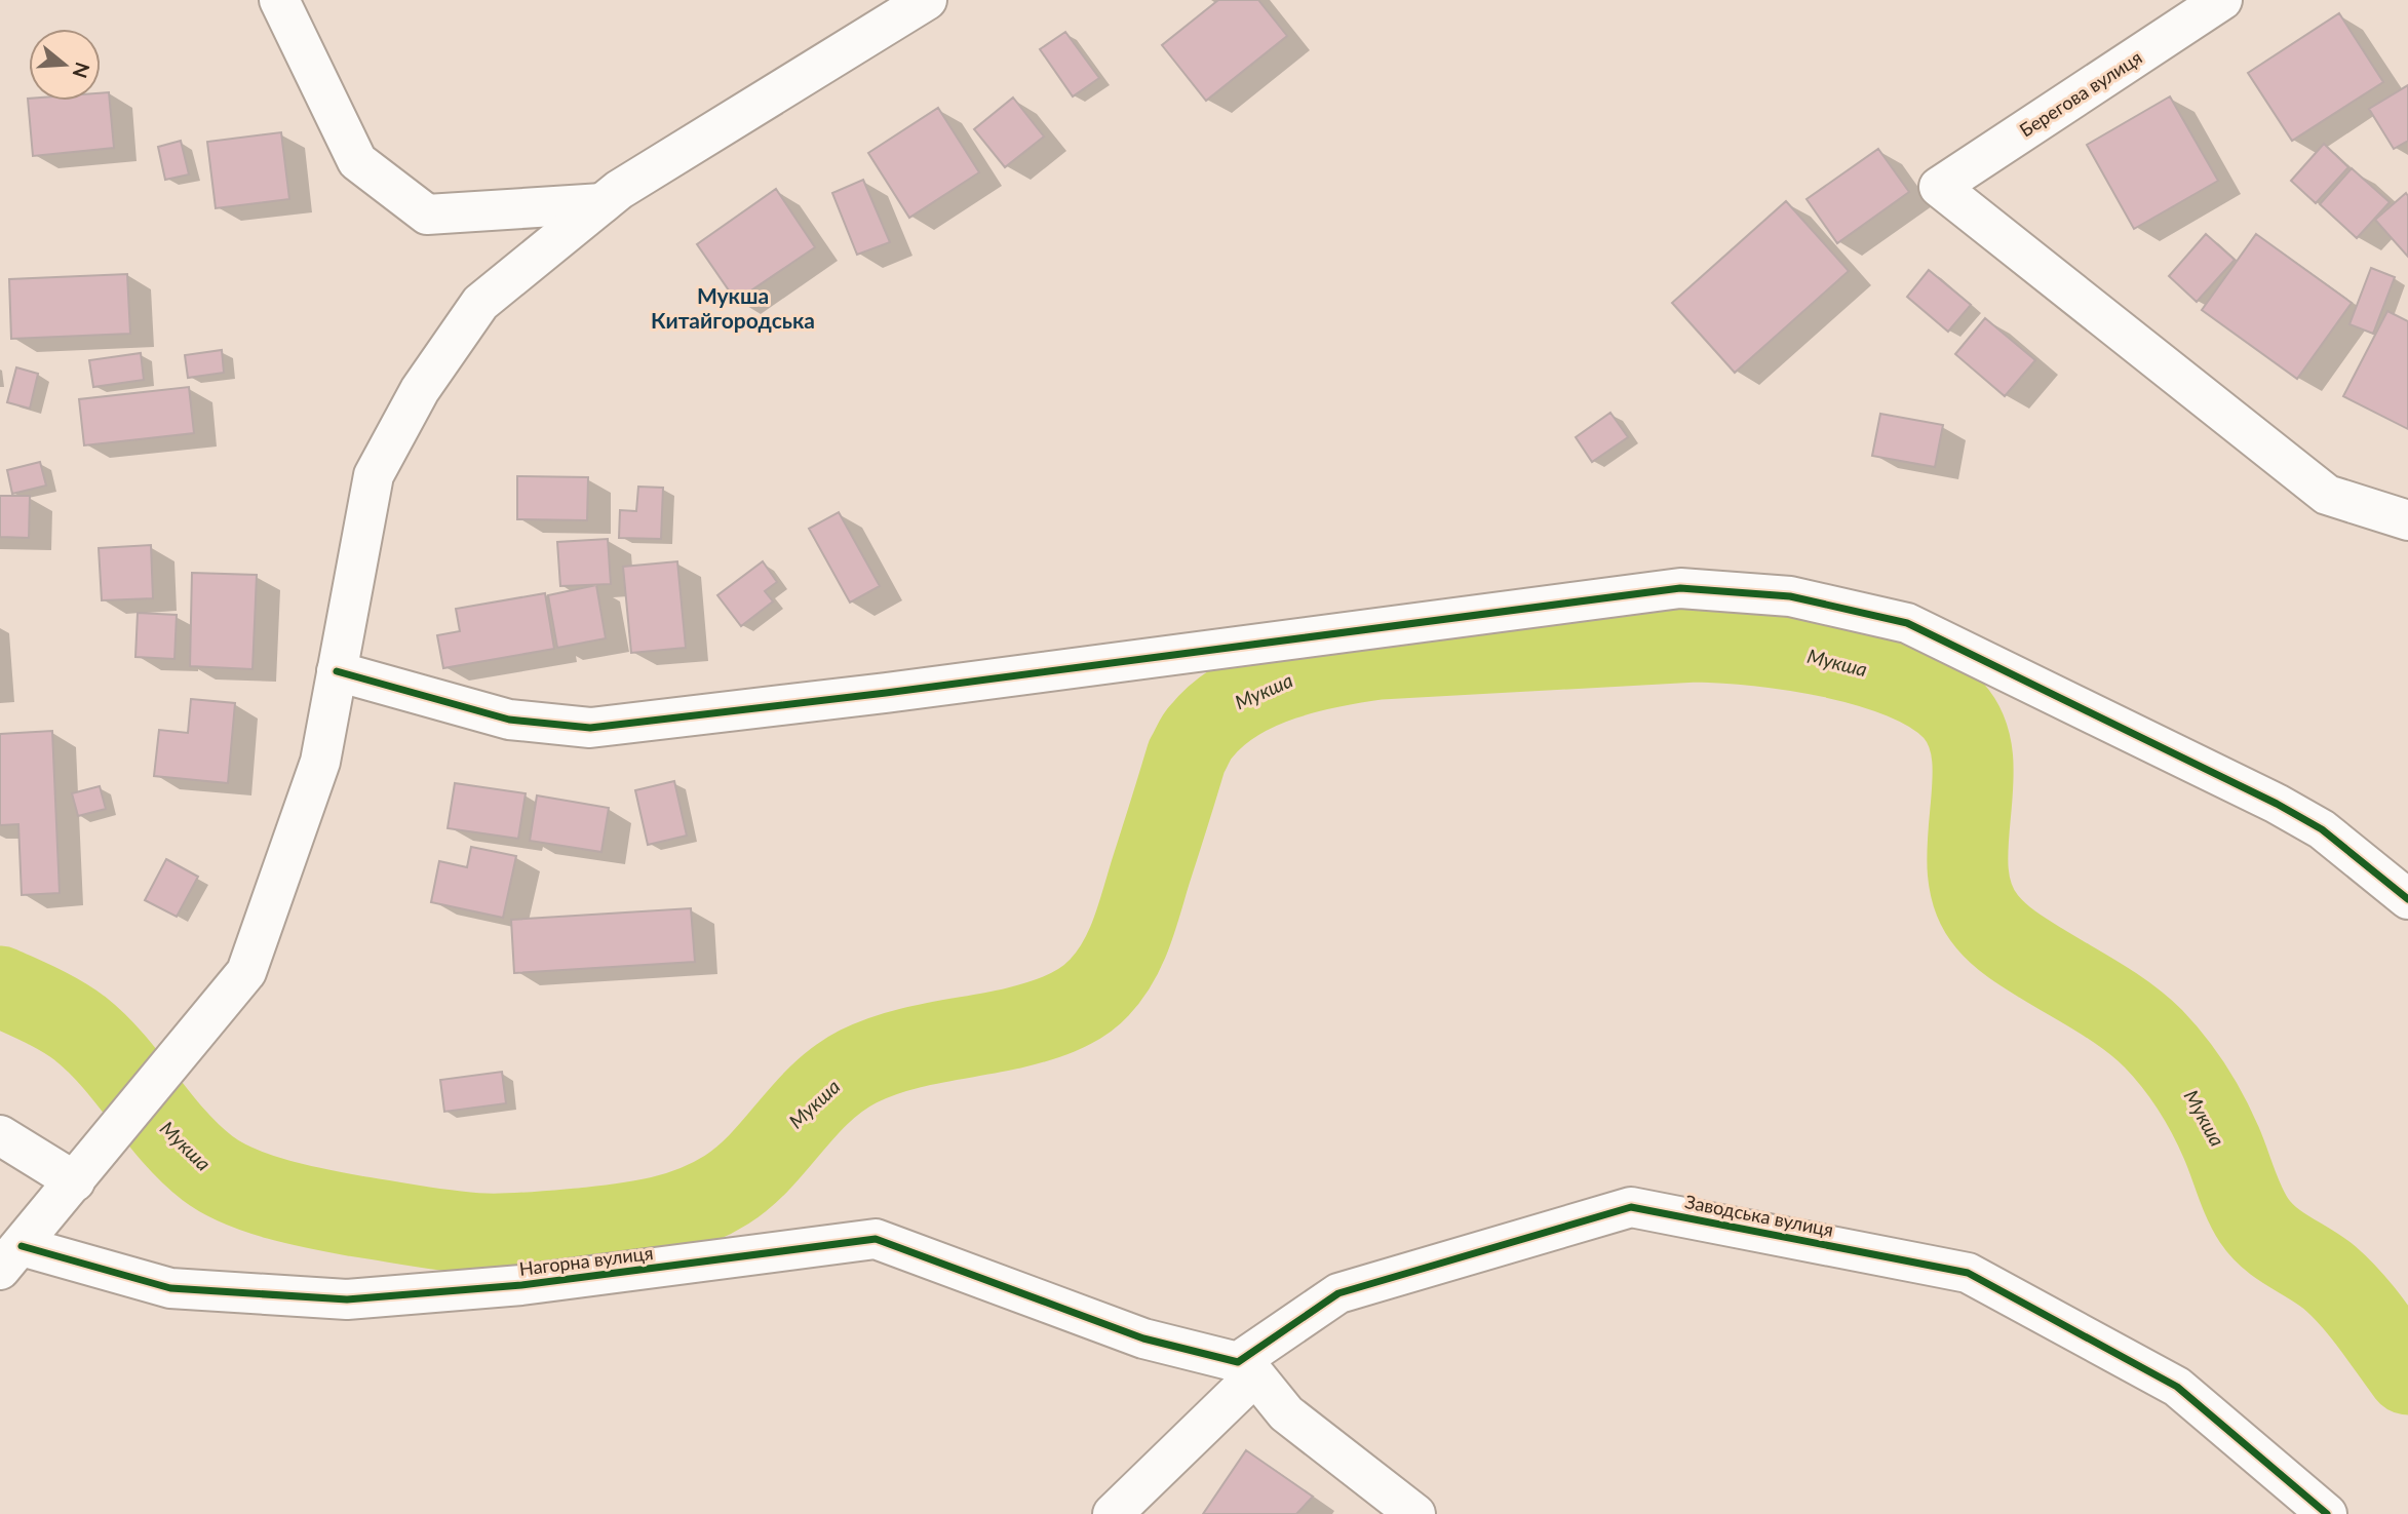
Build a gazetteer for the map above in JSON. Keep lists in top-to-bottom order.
{
  "streets": {
    "street": ["Берегова вулиця", "Заводська вулиця", "Нагорна вулиця"]
  },
  "crossings": [
    ["Заводська вулиця", "Нагорна вулиця"]
  ],
  "districts": ["Мукша Китайгородська"],
  "water": ["Мукша"],
  "north": "right"
}
